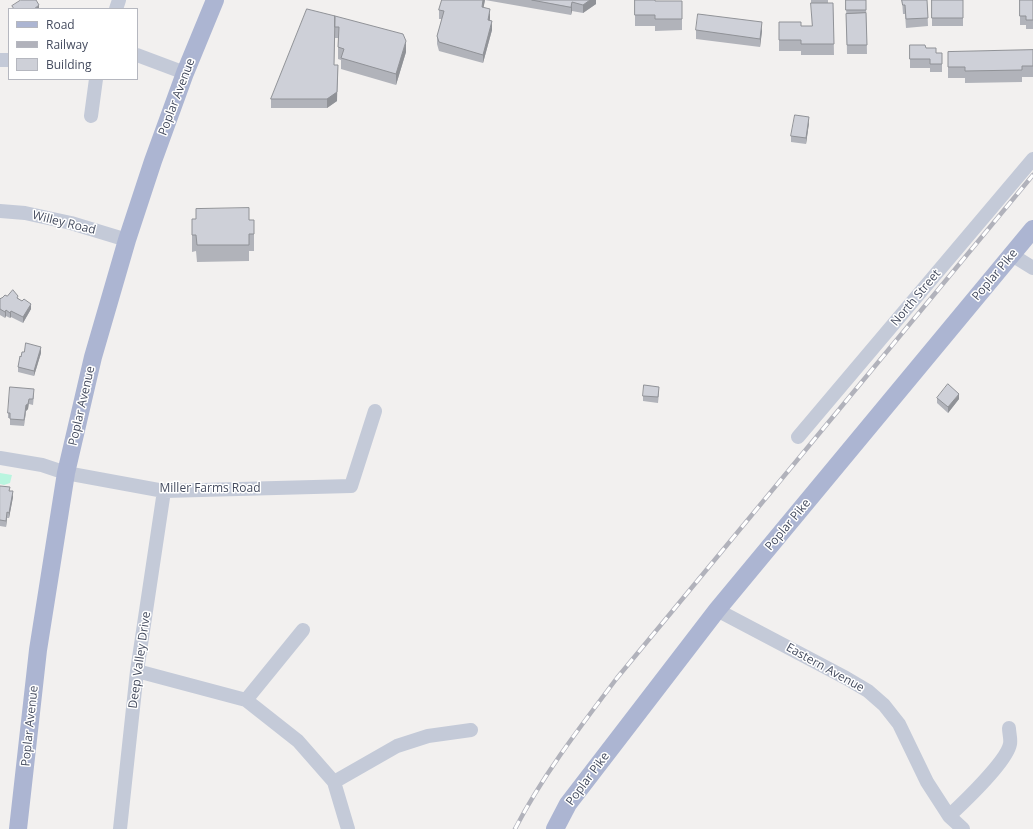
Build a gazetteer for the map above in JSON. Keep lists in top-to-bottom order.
{
  "streets": {
    "main road": ["Poplar Avenue", "Poplar Pike"],
    "street": [
      "Willey Road",
      "North Street",
      "Miller Farms Road",
      "Deep Valley Drive",
      "Eastern Avenue"
    ]
  },
  "crossings": [
    ["Poplar Avenue", "Willey Road"],
    ["Poplar Avenue", "Miller Farms Road"],
    ["Poplar Pike", "Eastern Avenue"],
    ["Miller Farms Road", "Deep Valley Drive"]
  ],
  "legend": ["Road", "Railway", "Building"]
}
